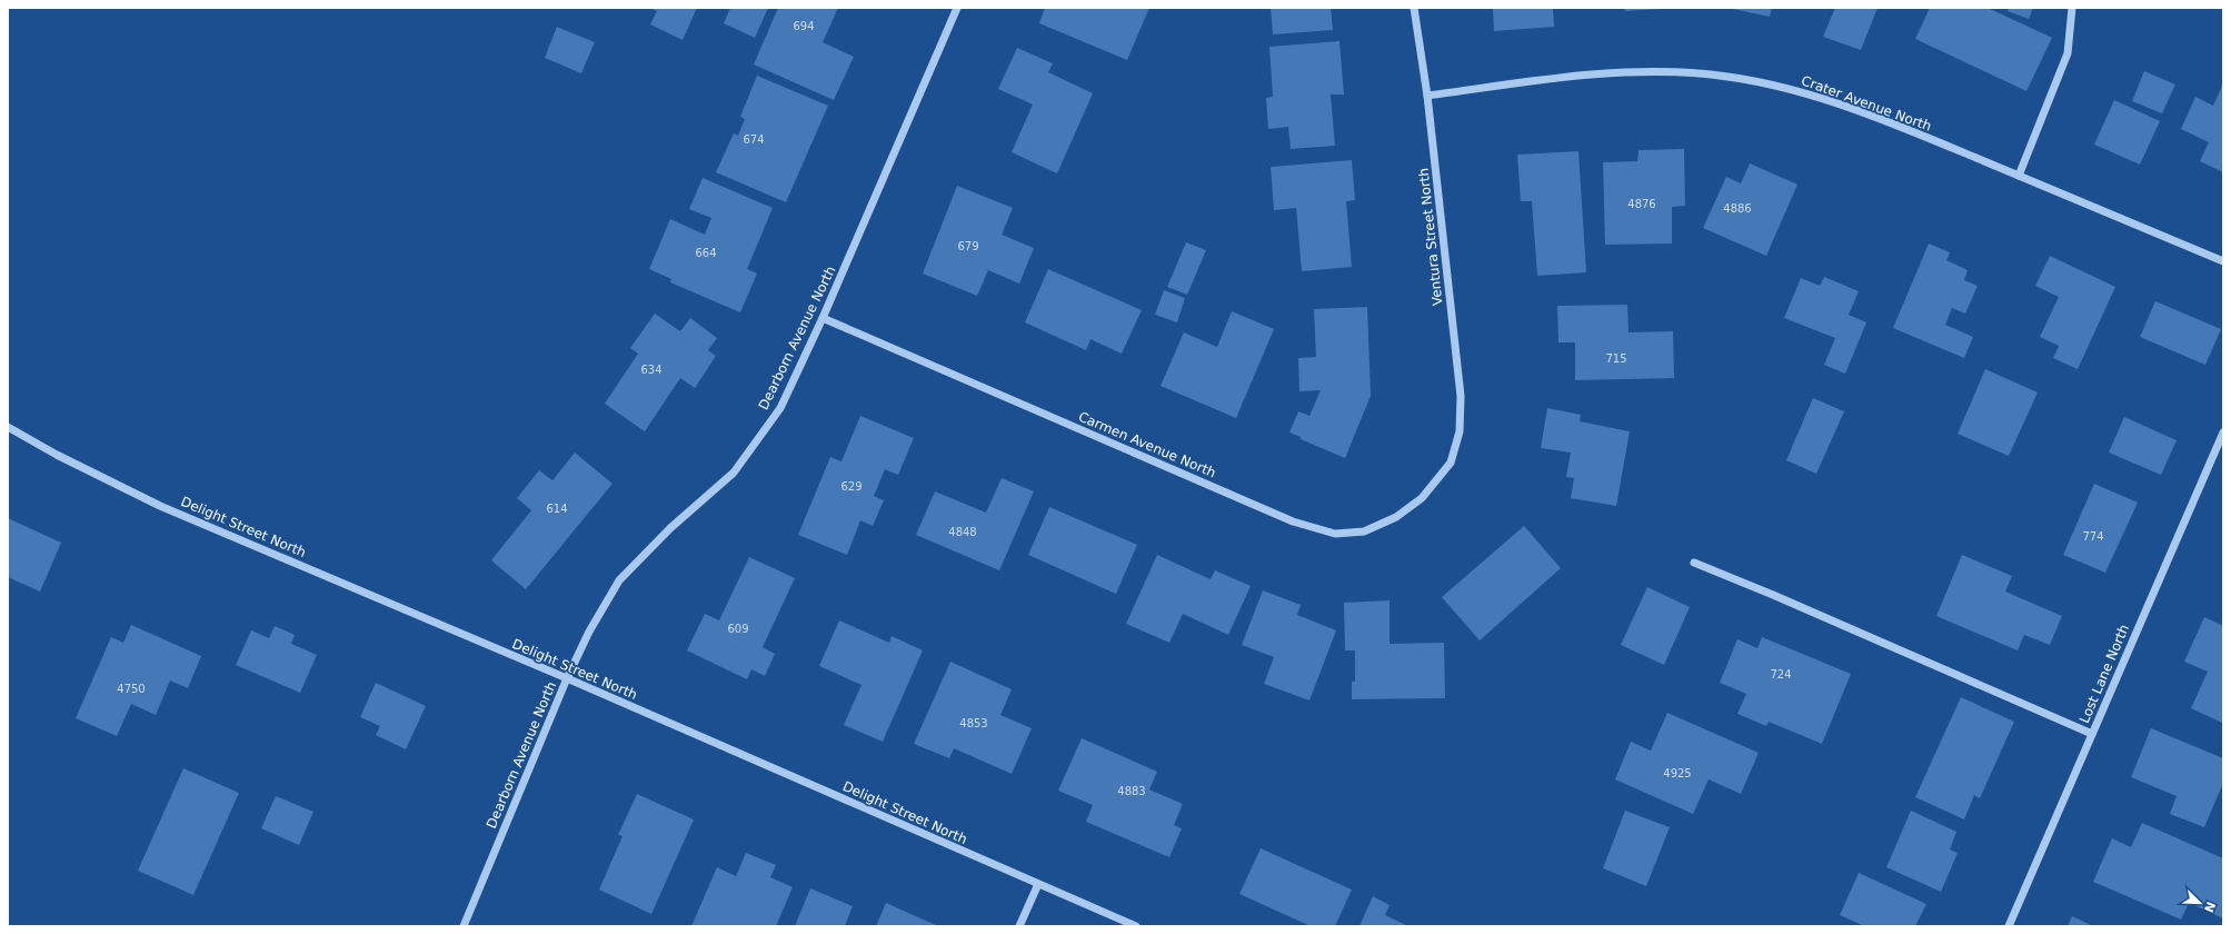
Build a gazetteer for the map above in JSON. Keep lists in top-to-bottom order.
{
  "streets": {
    "street": [
      "Crater Avenue North",
      "Ventura Street North",
      "Dearborn Avenue North",
      "Carmen Avenue North",
      "Delight Street North",
      "Lost Lane North"
    ]
  },
  "crossings": [
    ["Crater Avenue North", "Ventura Street North"],
    ["Ventura Street North", "Carmen Avenue North"],
    ["Dearborn Avenue North", "Carmen Avenue North"],
    ["Dearborn Avenue North", "Delight Street North"]
  ],
  "house_numbers": [
    "694",
    "674",
    "4876",
    "4886",
    "679",
    "664",
    "715",
    "634",
    "629",
    "614",
    "4848",
    "774",
    "609",
    "724",
    "4750",
    "4853",
    "4925",
    "4883"
  ],
  "north": "bottom right"
}
